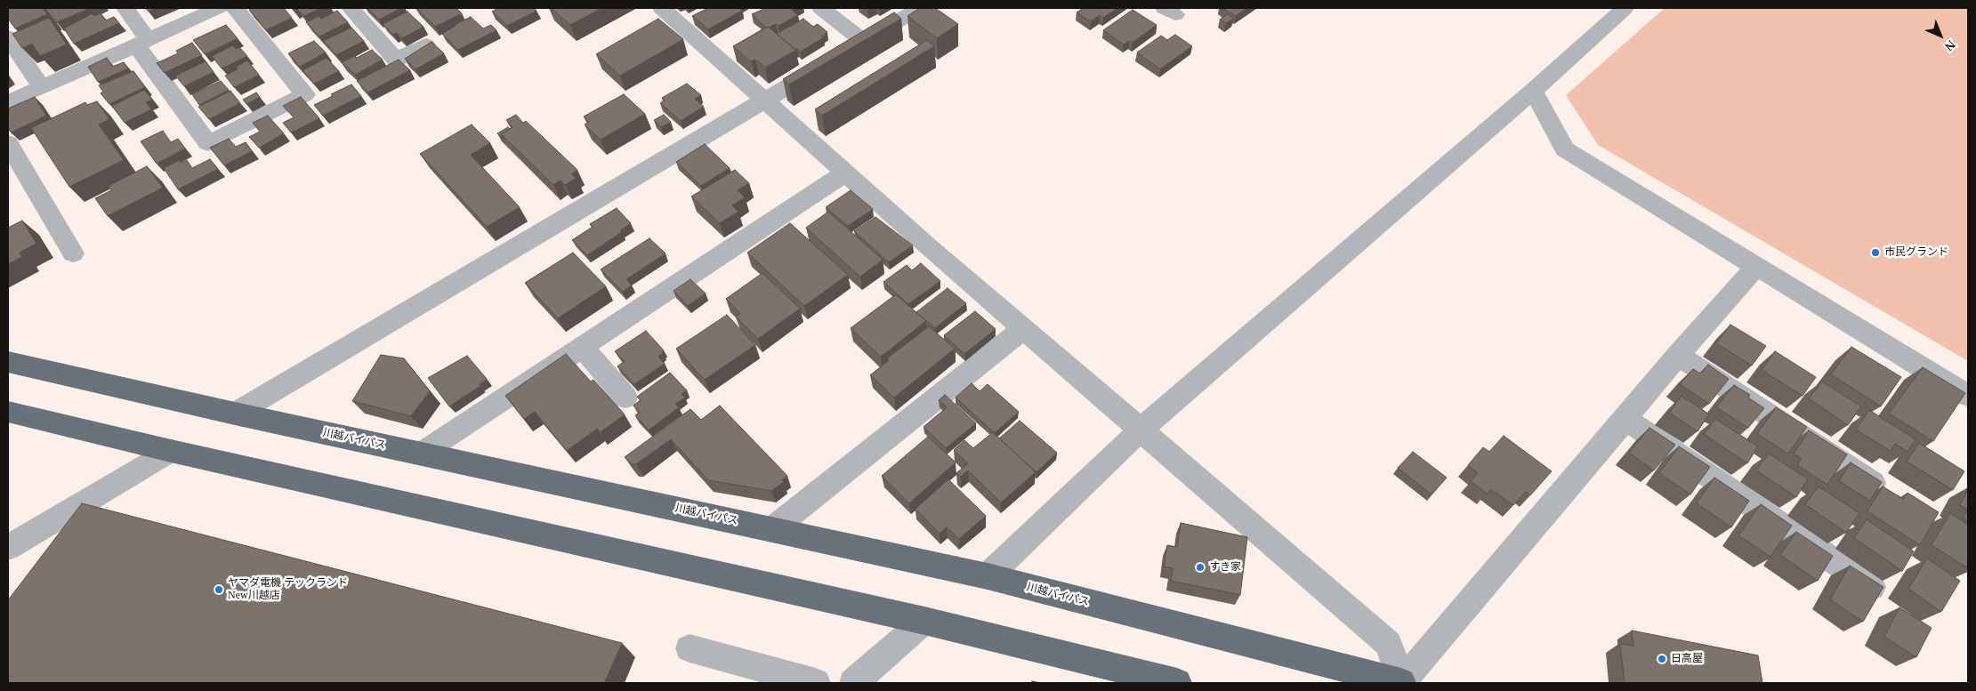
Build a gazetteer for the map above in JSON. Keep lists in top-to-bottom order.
{
  "streets": {
    "highway": ["川越バイパス"]
  },
  "places": [
    "市民グランド",
    "すき家",
    "ヤマダ電機 テックランド New川越店",
    "日高屋"
  ],
  "north": "bottom right"
}
